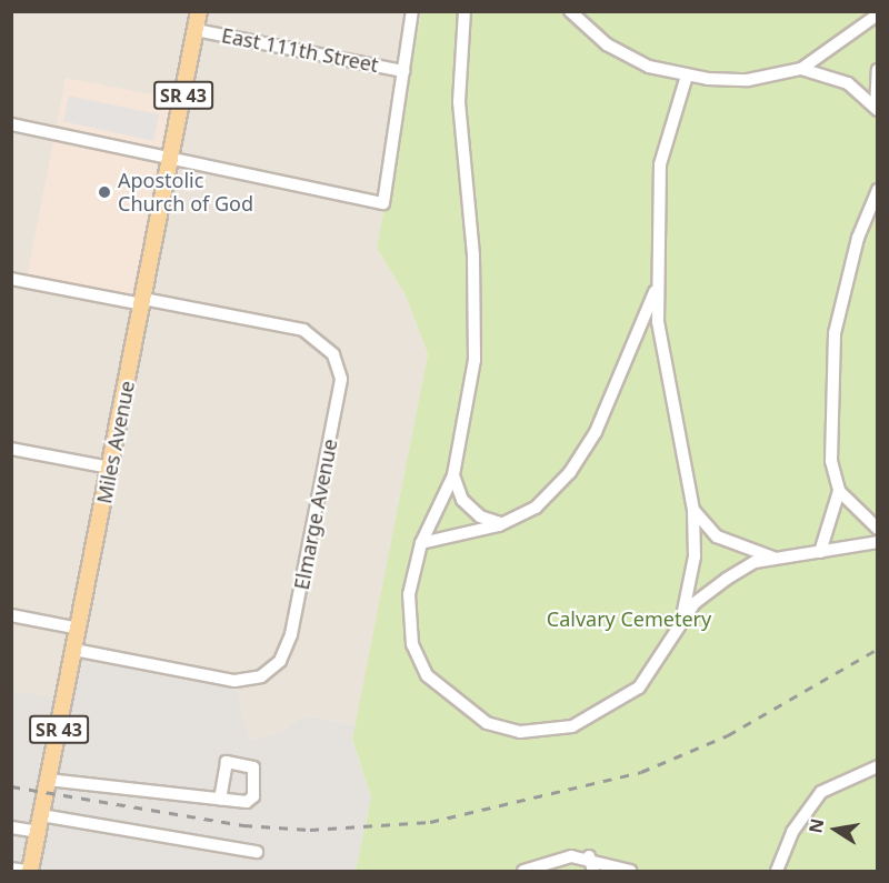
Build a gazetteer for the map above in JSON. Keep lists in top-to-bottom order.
{
  "streets": {
    "main road": ["SR 43", "Miles Avenue"],
    "street": ["East 111th Street", "Elmarge Avenue"]
  },
  "crossings": [
    ["East 111th Street", "Miles Avenue"],
    ["Miles Avenue", "Elmarge Avenue"]
  ],
  "parks": ["Calvary Cemetery"],
  "places": ["Apostolic Church of God"],
  "north": "left"
}
